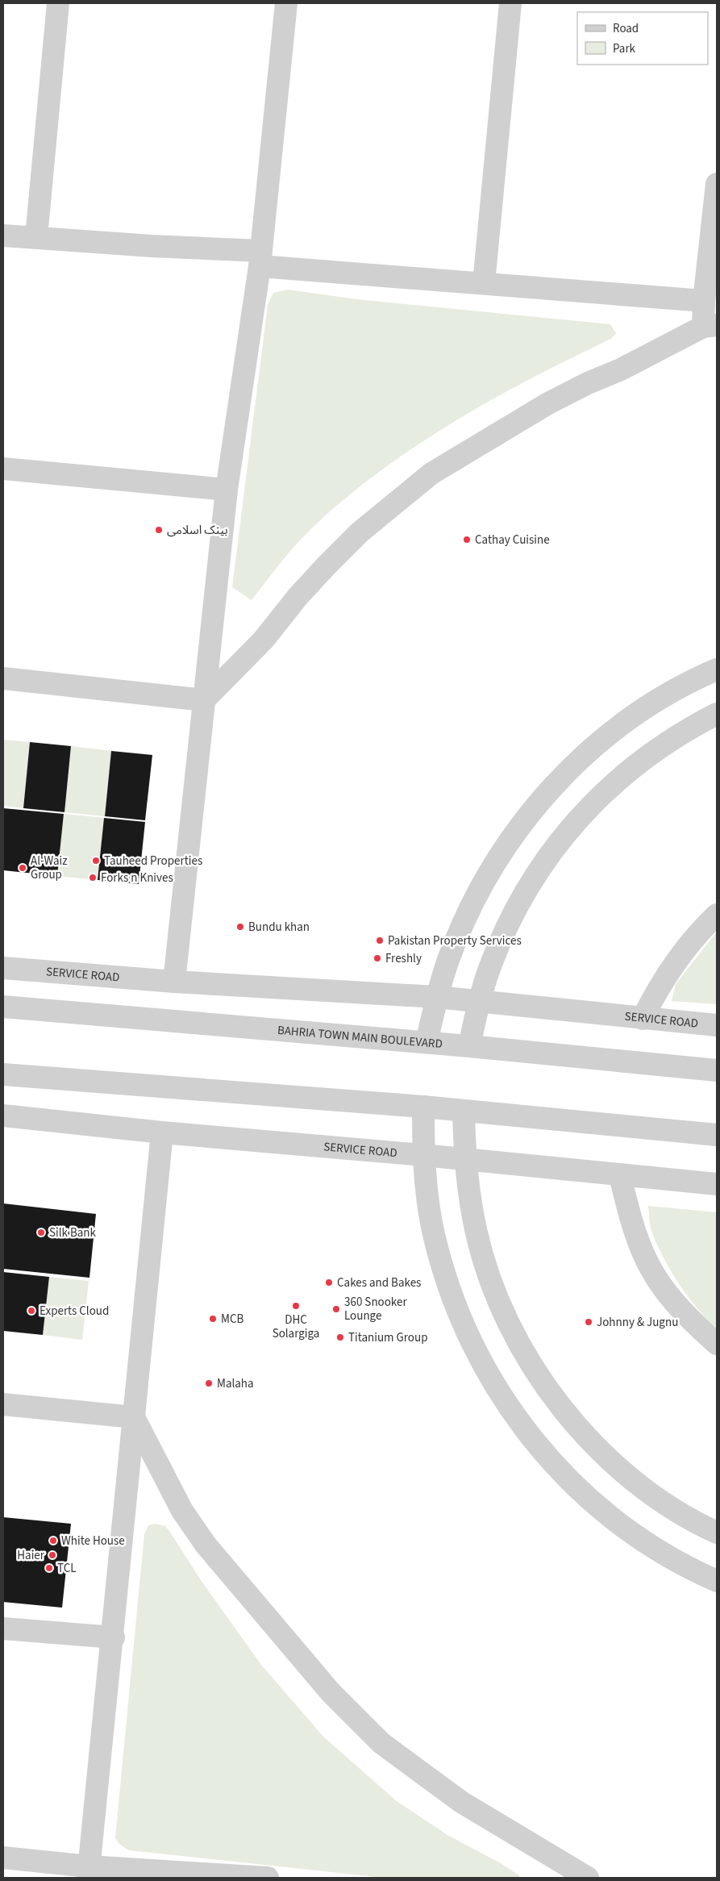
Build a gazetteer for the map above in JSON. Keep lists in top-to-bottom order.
{
  "streets": {
    "street": ["SERVICE ROAD", "BAHRIA TOWN MAIN BOULEVARD"]
  },
  "places": [
    "بینک اسلامی",
    "Cathay Cuisine",
    "Tauheed Properties",
    "Al-Waiz Group",
    "Forks n Knives",
    "Bundu khan",
    "Pakistan Property Services",
    "Freshly",
    "Silk Bank",
    "Cakes and Bakes",
    "DHC Solargiga",
    "360 Snooker Lounge",
    "Experts Cloud",
    "MCB",
    "Johnny & Jugnu",
    "Titanium Group",
    "Malaha",
    "White House",
    "Haier",
    "TCL"
  ],
  "legend": ["Road", "Park"]
}
